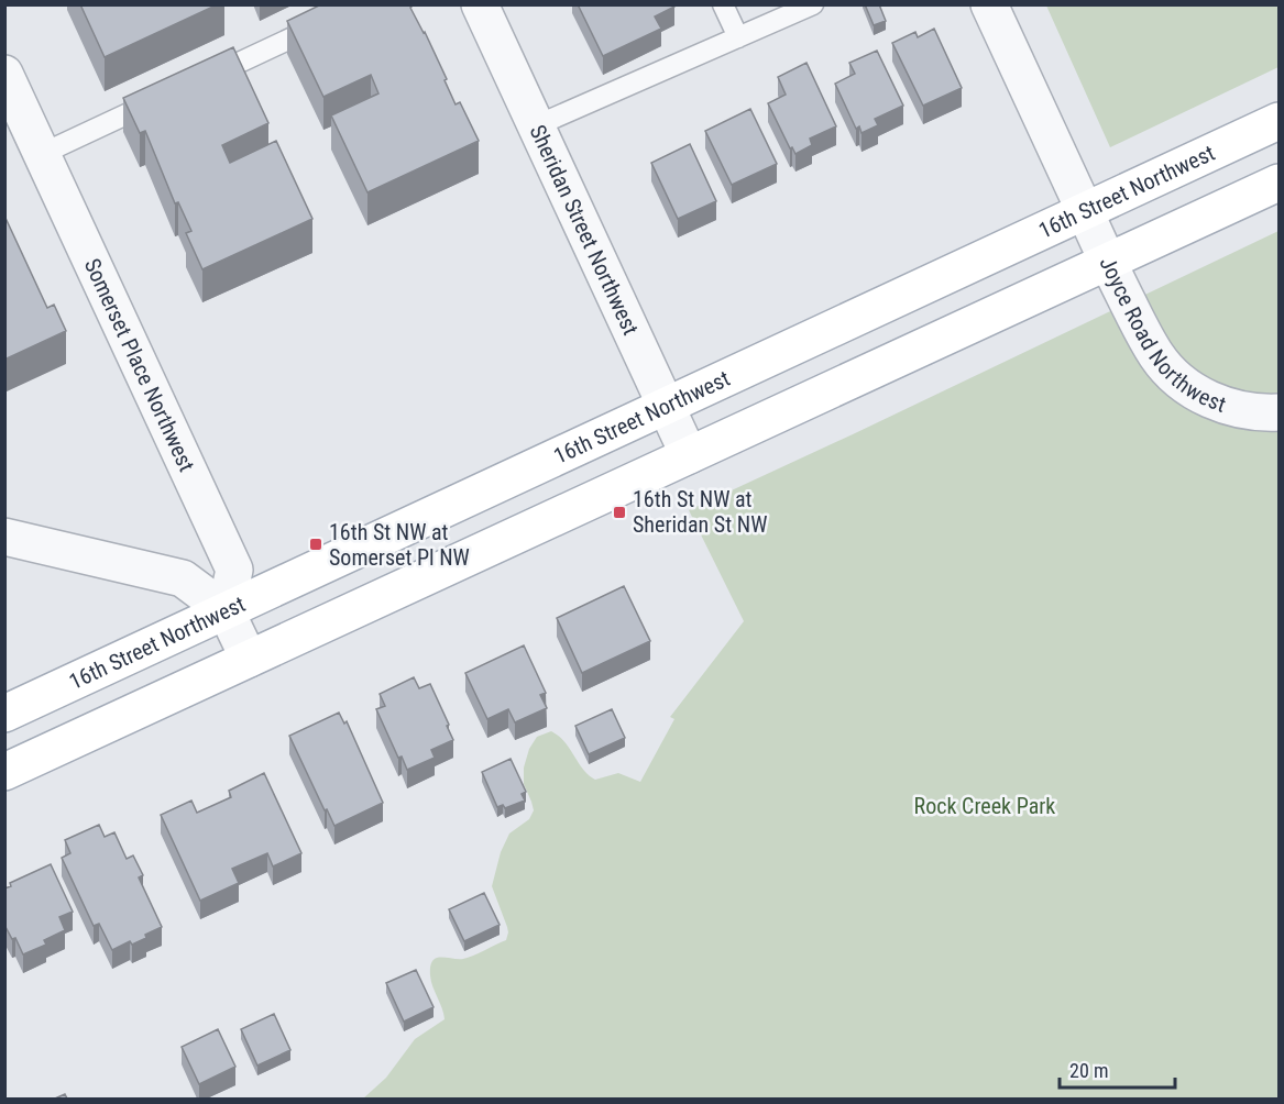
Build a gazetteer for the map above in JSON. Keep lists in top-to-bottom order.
{
  "streets": {
    "main road": ["16th Street Northwest"],
    "street": ["Sheridan Street Northwest", "Joyce Road Northwest", "Somerset Place Northwest"]
  },
  "crossings": [
    ["16th Street Northwest", "Sheridan Street Northwest"],
    ["16th Street Northwest", "Joyce Road Northwest"],
    ["16th Street Northwest", "Somerset Place Northwest"]
  ],
  "parks": ["Rock Creek Park"],
  "places": {
    "transit": ["16th St NW at Sheridan St NW", "16th St NW at Somerset Pl NW"]
  },
  "scale_bar": "20 m"
}
